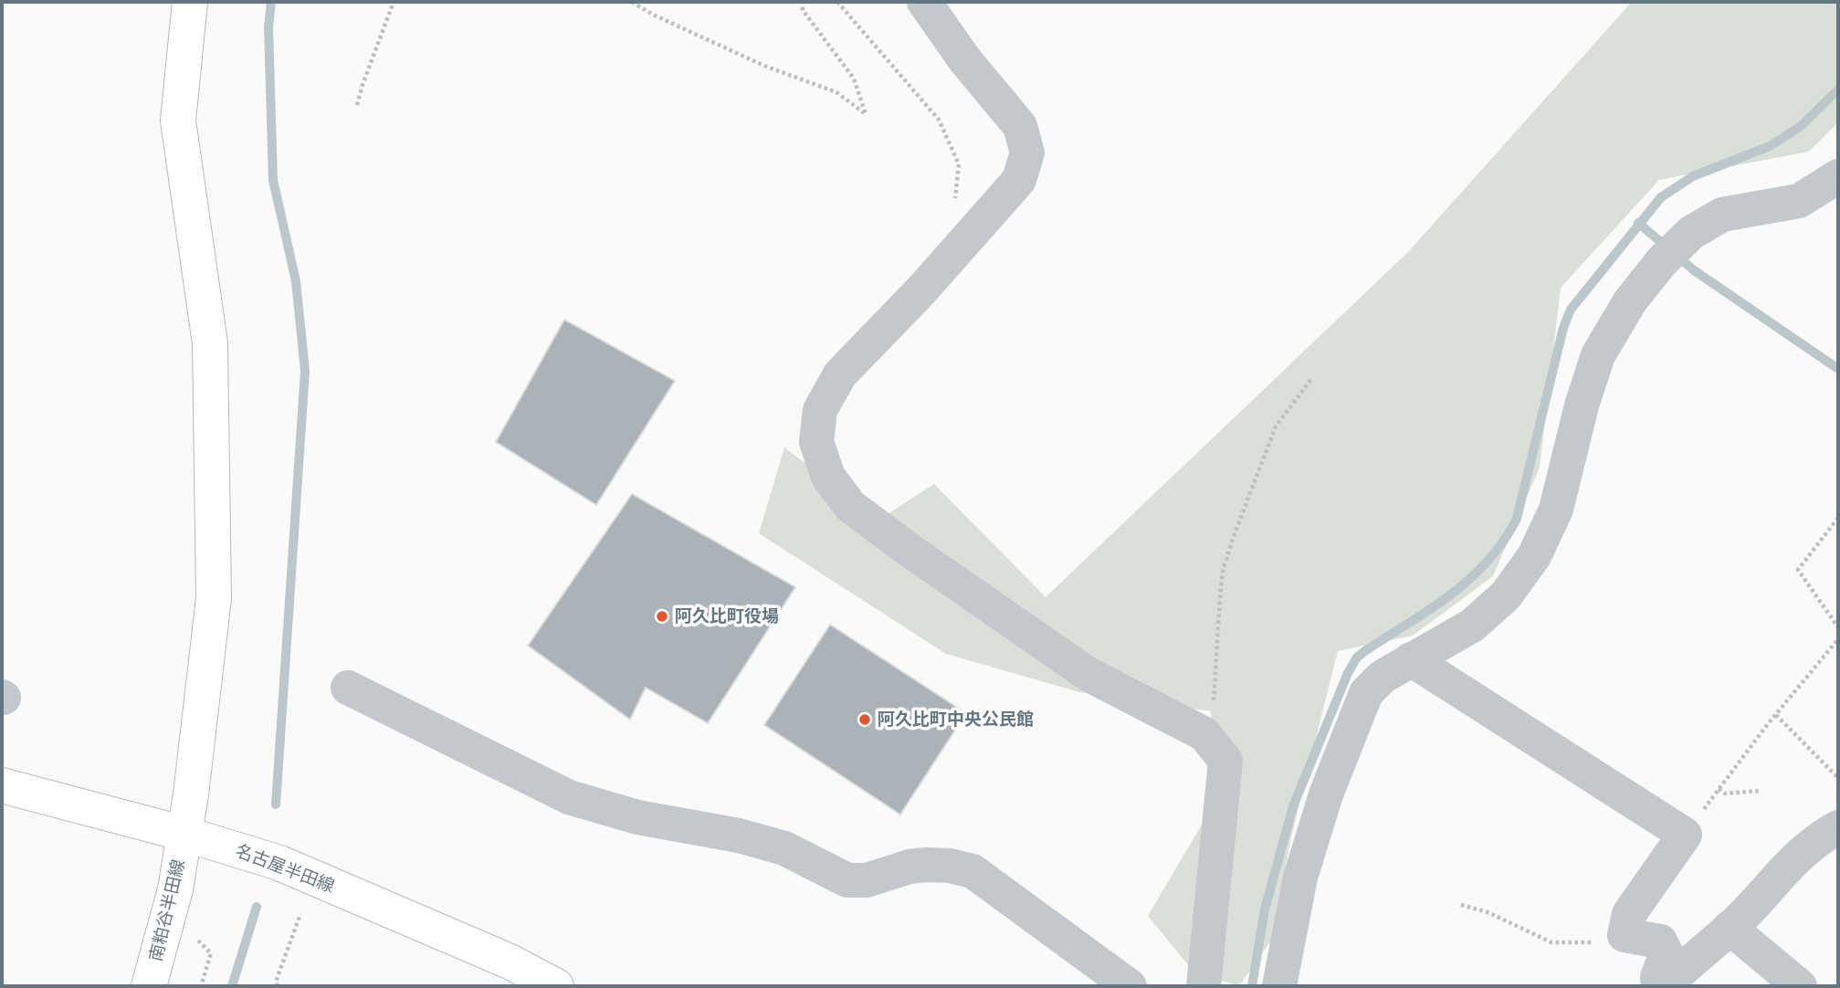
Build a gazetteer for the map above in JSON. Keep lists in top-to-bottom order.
{
  "streets": {
    "street": ["名古屋半田線", "南粕谷半田線"]
  },
  "crossings": [
    ["名古屋半田線", "南粕谷半田線"]
  ],
  "places": ["阿久比町役場", "阿久比町中央公民館"]
}
